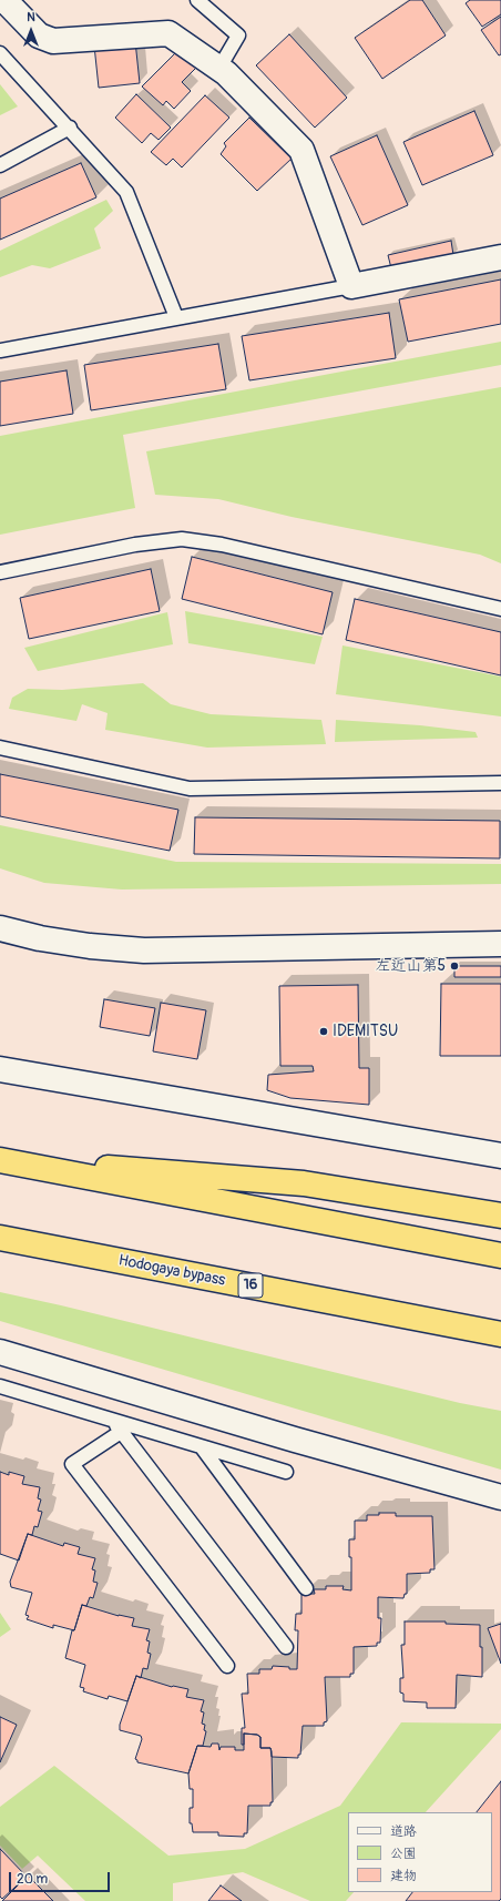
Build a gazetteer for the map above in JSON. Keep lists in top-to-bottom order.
{
  "streets": {
    "highway": ["Hodogaya bypass", "16"]
  },
  "places": ["左近山第5", "IDEMITSU"],
  "legend": ["道路", "公園", "建物"],
  "scale_bar": "20 m",
  "north": "top"
}
